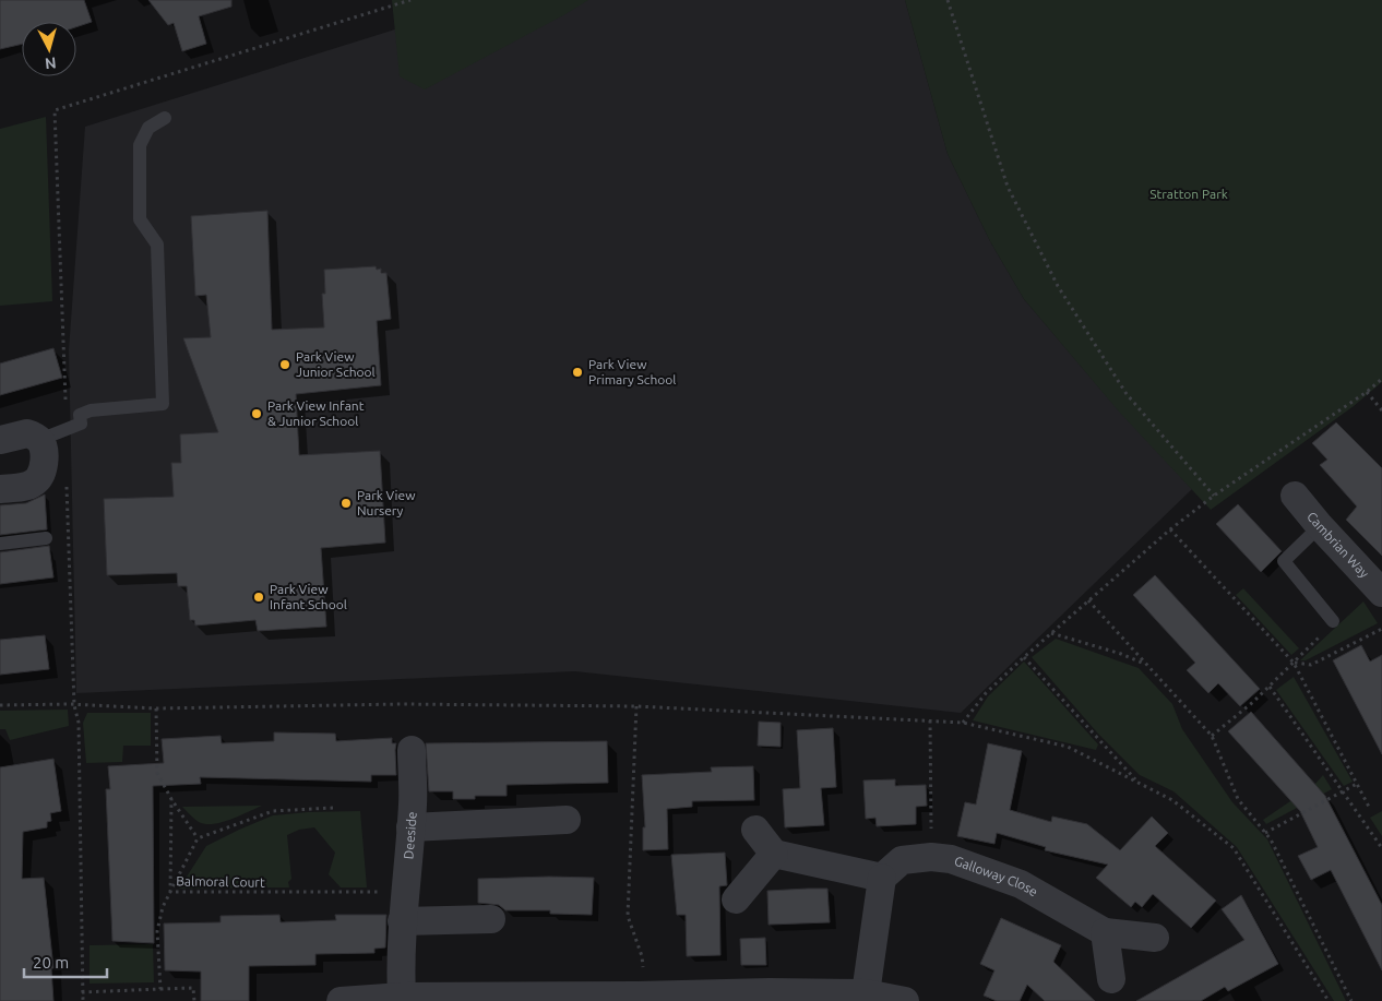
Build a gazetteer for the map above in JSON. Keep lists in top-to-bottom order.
{
  "streets": {
    "street": ["Cambrian Way", "Deeside", "Galloway Close"],
    "path": ["Balmoral Court"]
  },
  "crossings": [
    ["Deeside", "Balmoral Court"]
  ],
  "parks": ["Stratton Park"],
  "places": [
    "Park View Junior School",
    "Park View Primary School",
    "Park View Infant & Junior School",
    "Park View Nursery",
    "Park View Infant School"
  ],
  "scale_bar": "20 m",
  "north": "bottom"
}
